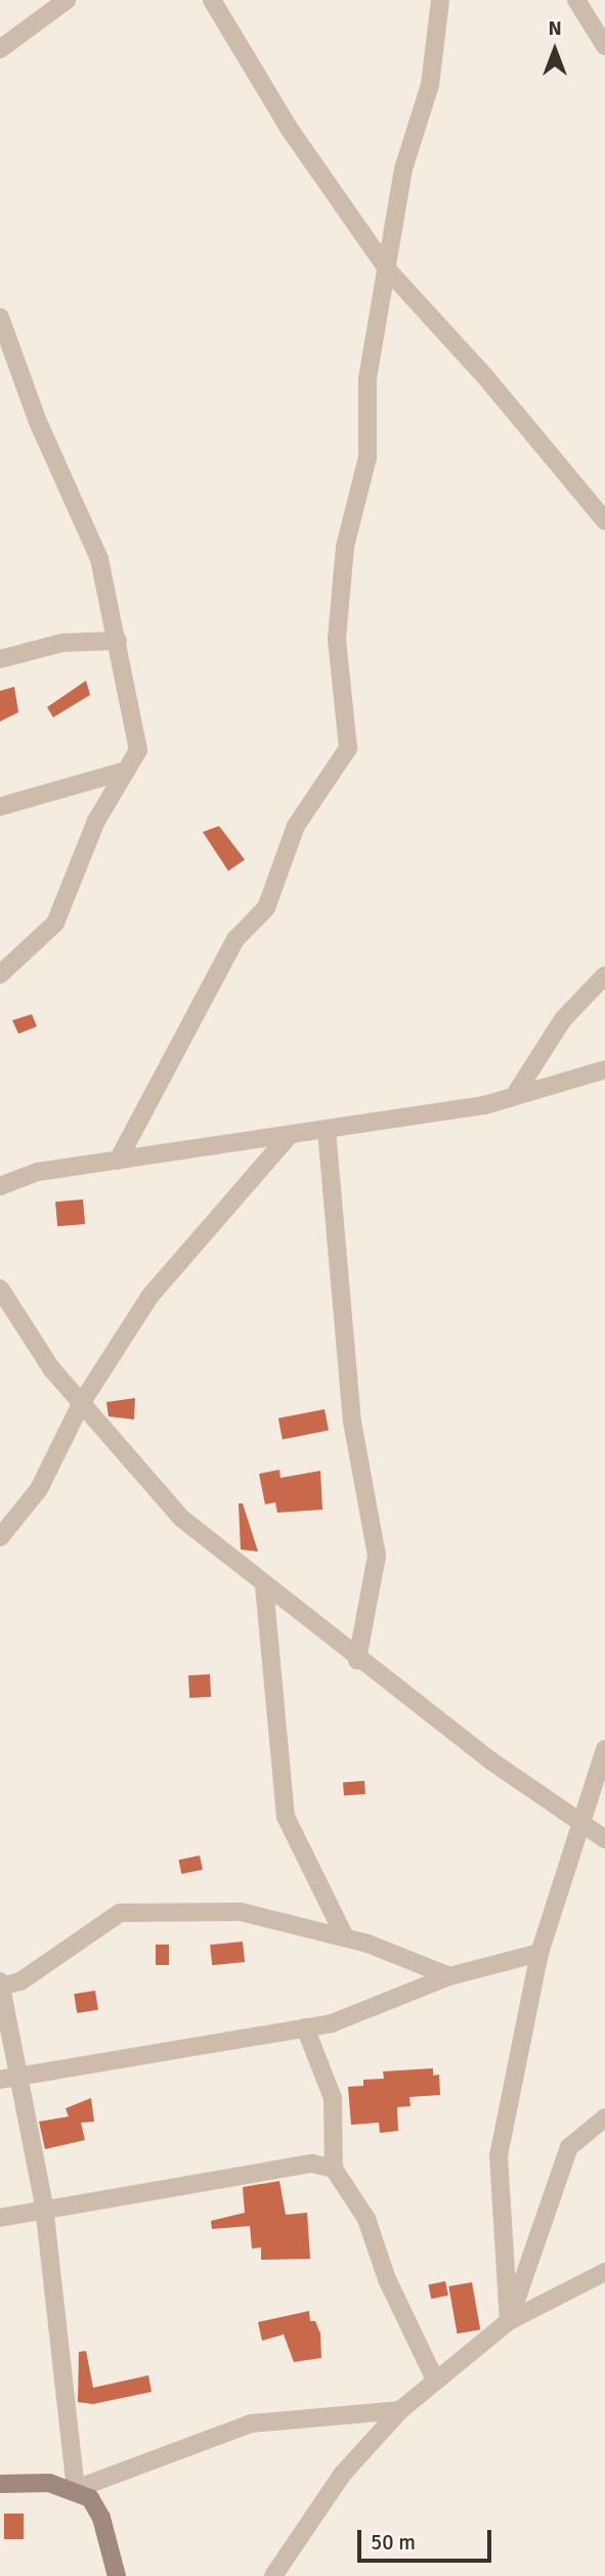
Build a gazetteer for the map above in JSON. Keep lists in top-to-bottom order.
{
  "scale_bar": "50 m",
  "north": "top"
}
